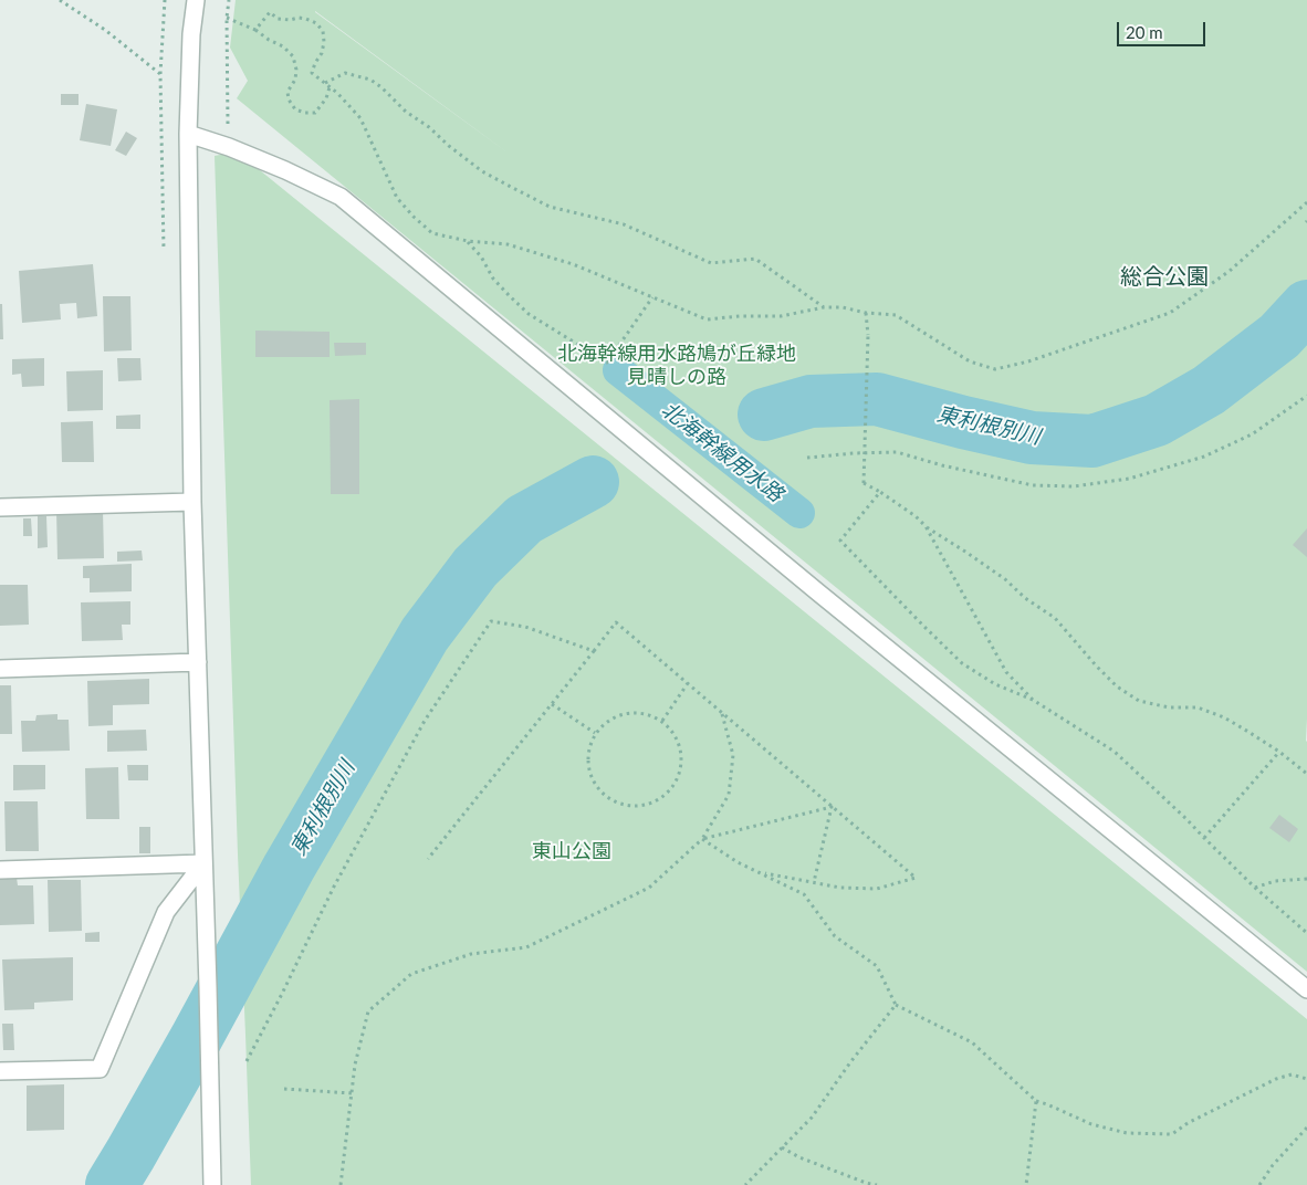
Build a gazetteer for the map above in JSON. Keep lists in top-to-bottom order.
{
  "districts": ["総合公園"],
  "water": ["東利根別川", "北海幹線用水路"],
  "parks": ["北海幹線用水路鳩が丘緑地 見晴しの路", "東山公園"],
  "scale_bar": "20 m"
}
